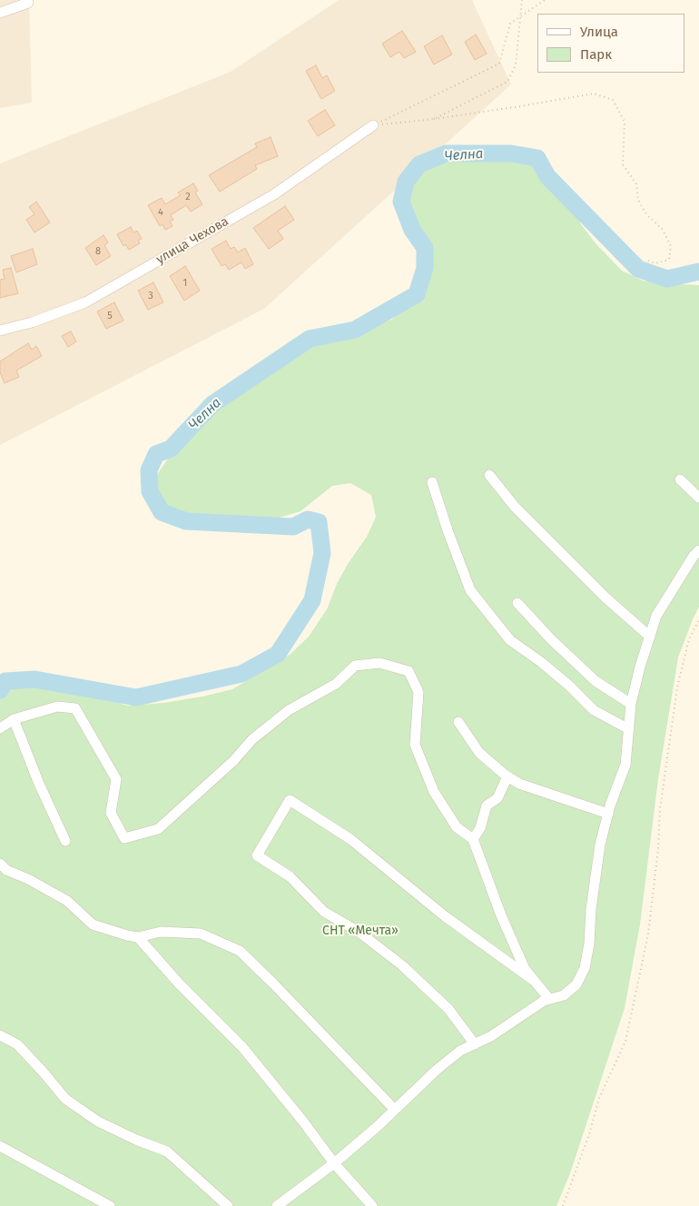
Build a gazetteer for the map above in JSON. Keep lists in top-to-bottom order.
{
  "streets": {
    "street": ["улица Чехова"]
  },
  "water": ["Челна"],
  "parks": ["СНТ «Мечта»"],
  "house_numbers": [
    "2",
    "4",
    "8",
    "1",
    "3",
    "5"
  ],
  "legend": ["Улица", "Парк"]
}
